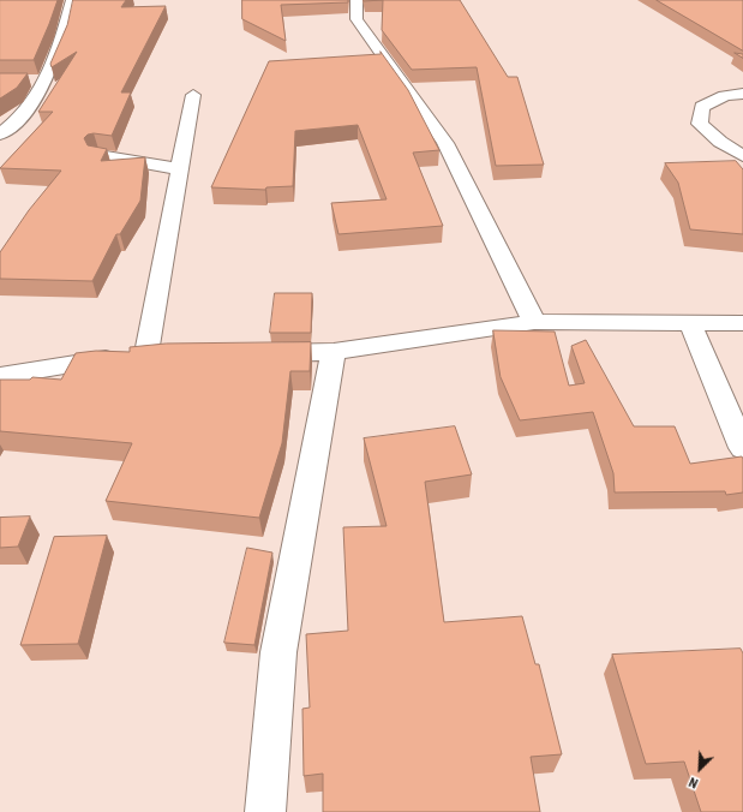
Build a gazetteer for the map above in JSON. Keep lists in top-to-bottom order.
{
  "north": "bottom left"
}
